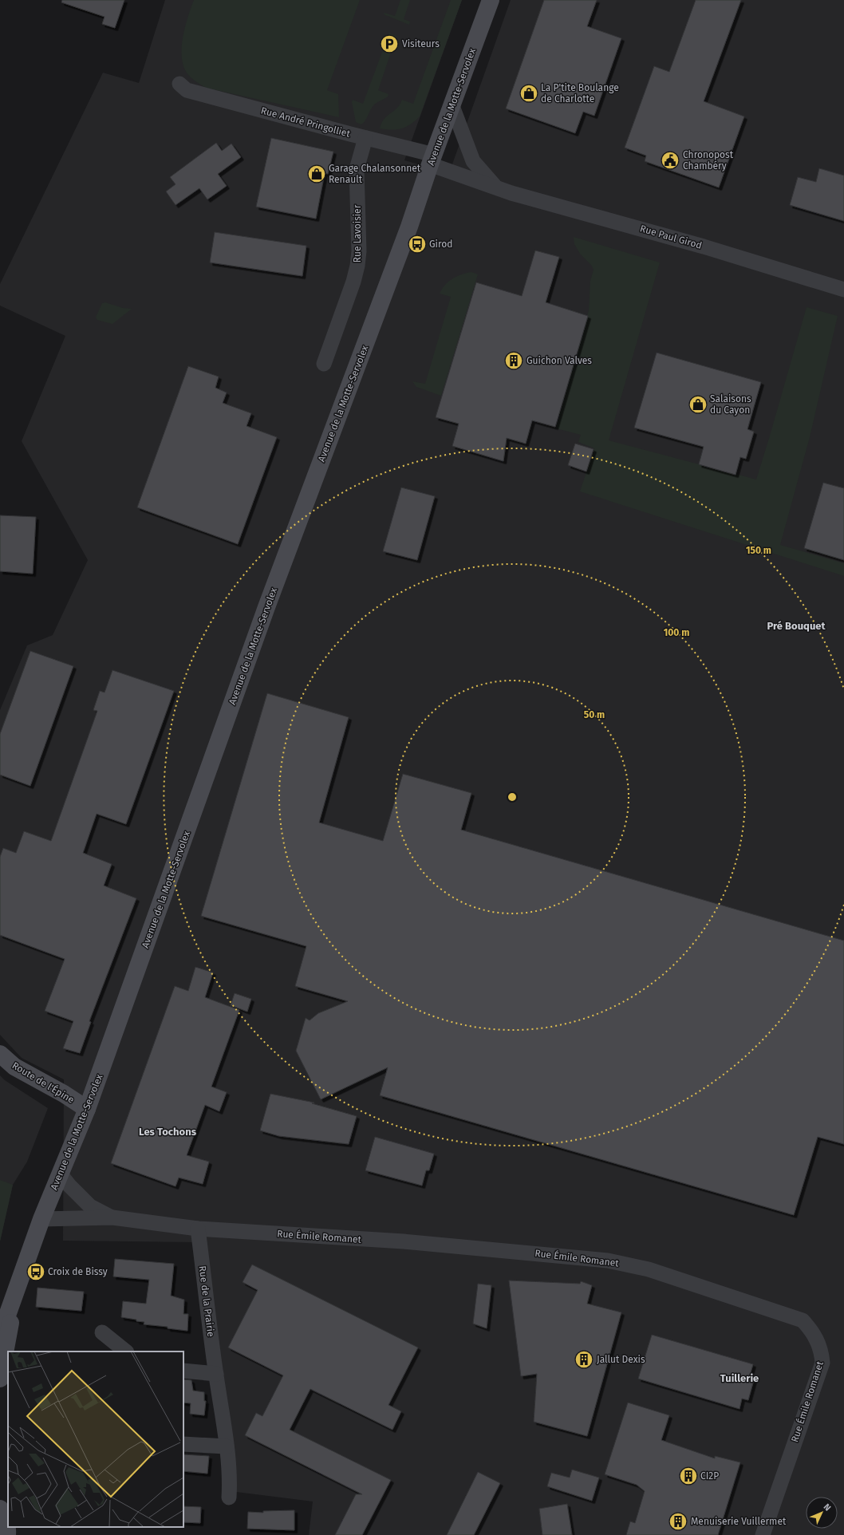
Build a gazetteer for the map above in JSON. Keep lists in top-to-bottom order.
{
  "streets": {
    "main road": ["Avenue de la Motte-Servolex", "Route de l'Épine"],
    "street": [
      "Rue André Pringolliet",
      "Rue Lavoisier",
      "Rue Paul Girod",
      "Rue Émile Romanet",
      "Rue de la Prairie"
    ]
  },
  "crossings": [
    ["Avenue de la Motte-Servolex", "Rue André Pringolliet"],
    ["Avenue de la Motte-Servolex", "Rue Paul Girod"],
    ["Avenue de la Motte-Servolex", "Route de l'Épine"],
    ["Avenue de la Motte-Servolex", "Rue Émile Romanet"],
    ["Rue André Pringolliet", "Rue Lavoisier"],
    ["Rue André Pringolliet", "Rue Paul Girod"],
    ["Rue Émile Romanet", "Rue de la Prairie"]
  ],
  "districts": ["Pré Bouquet", "Les Tochons", "Tuillerie"],
  "places": {
    "parking": ["Visiteurs"],
    "shop": ["La P'tite Boulange de Charlotte", "Garage Chalansonnet Renault", "Salaisons du Cayon"],
    "public building": ["Chronopost Chambéry"],
    "bus stop": ["Girod", "Croix de Bissy"],
    "building": [
      "Guichon Valves",
      "Jallut Dexis",
      "CI2P",
      "Menuiserie Vuillermet"
    ]
  },
  "north": "top right",
  "rings": ["150 m", "100 m", "50 m"]
}
